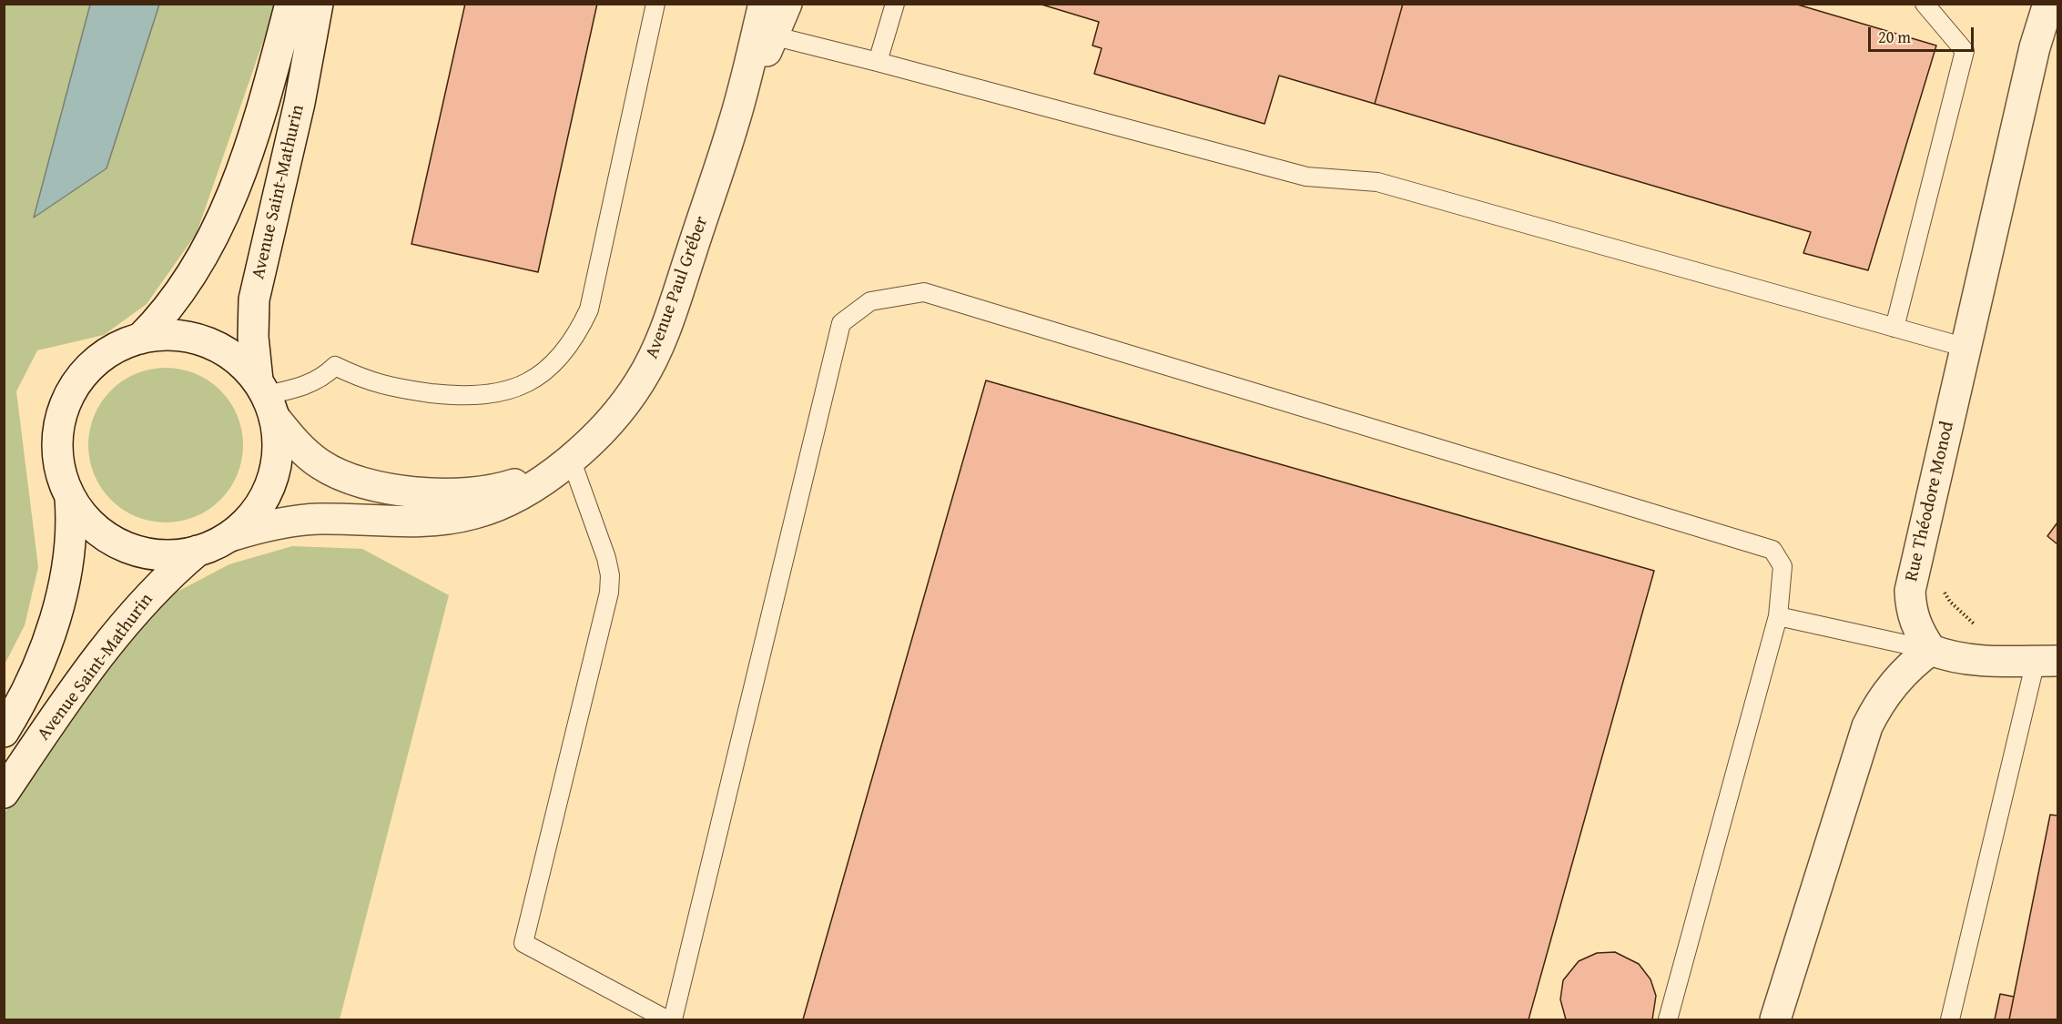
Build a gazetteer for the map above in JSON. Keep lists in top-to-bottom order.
{
  "streets": {
    "street": ["Avenue Saint-Mathurin", "Avenue Paul Gréber", "Rue Théodore Monod"]
  },
  "crossings": [
    ["Avenue Saint-Mathurin", "Avenue Paul Gréber"]
  ],
  "scale_bar": "20 m"
}
